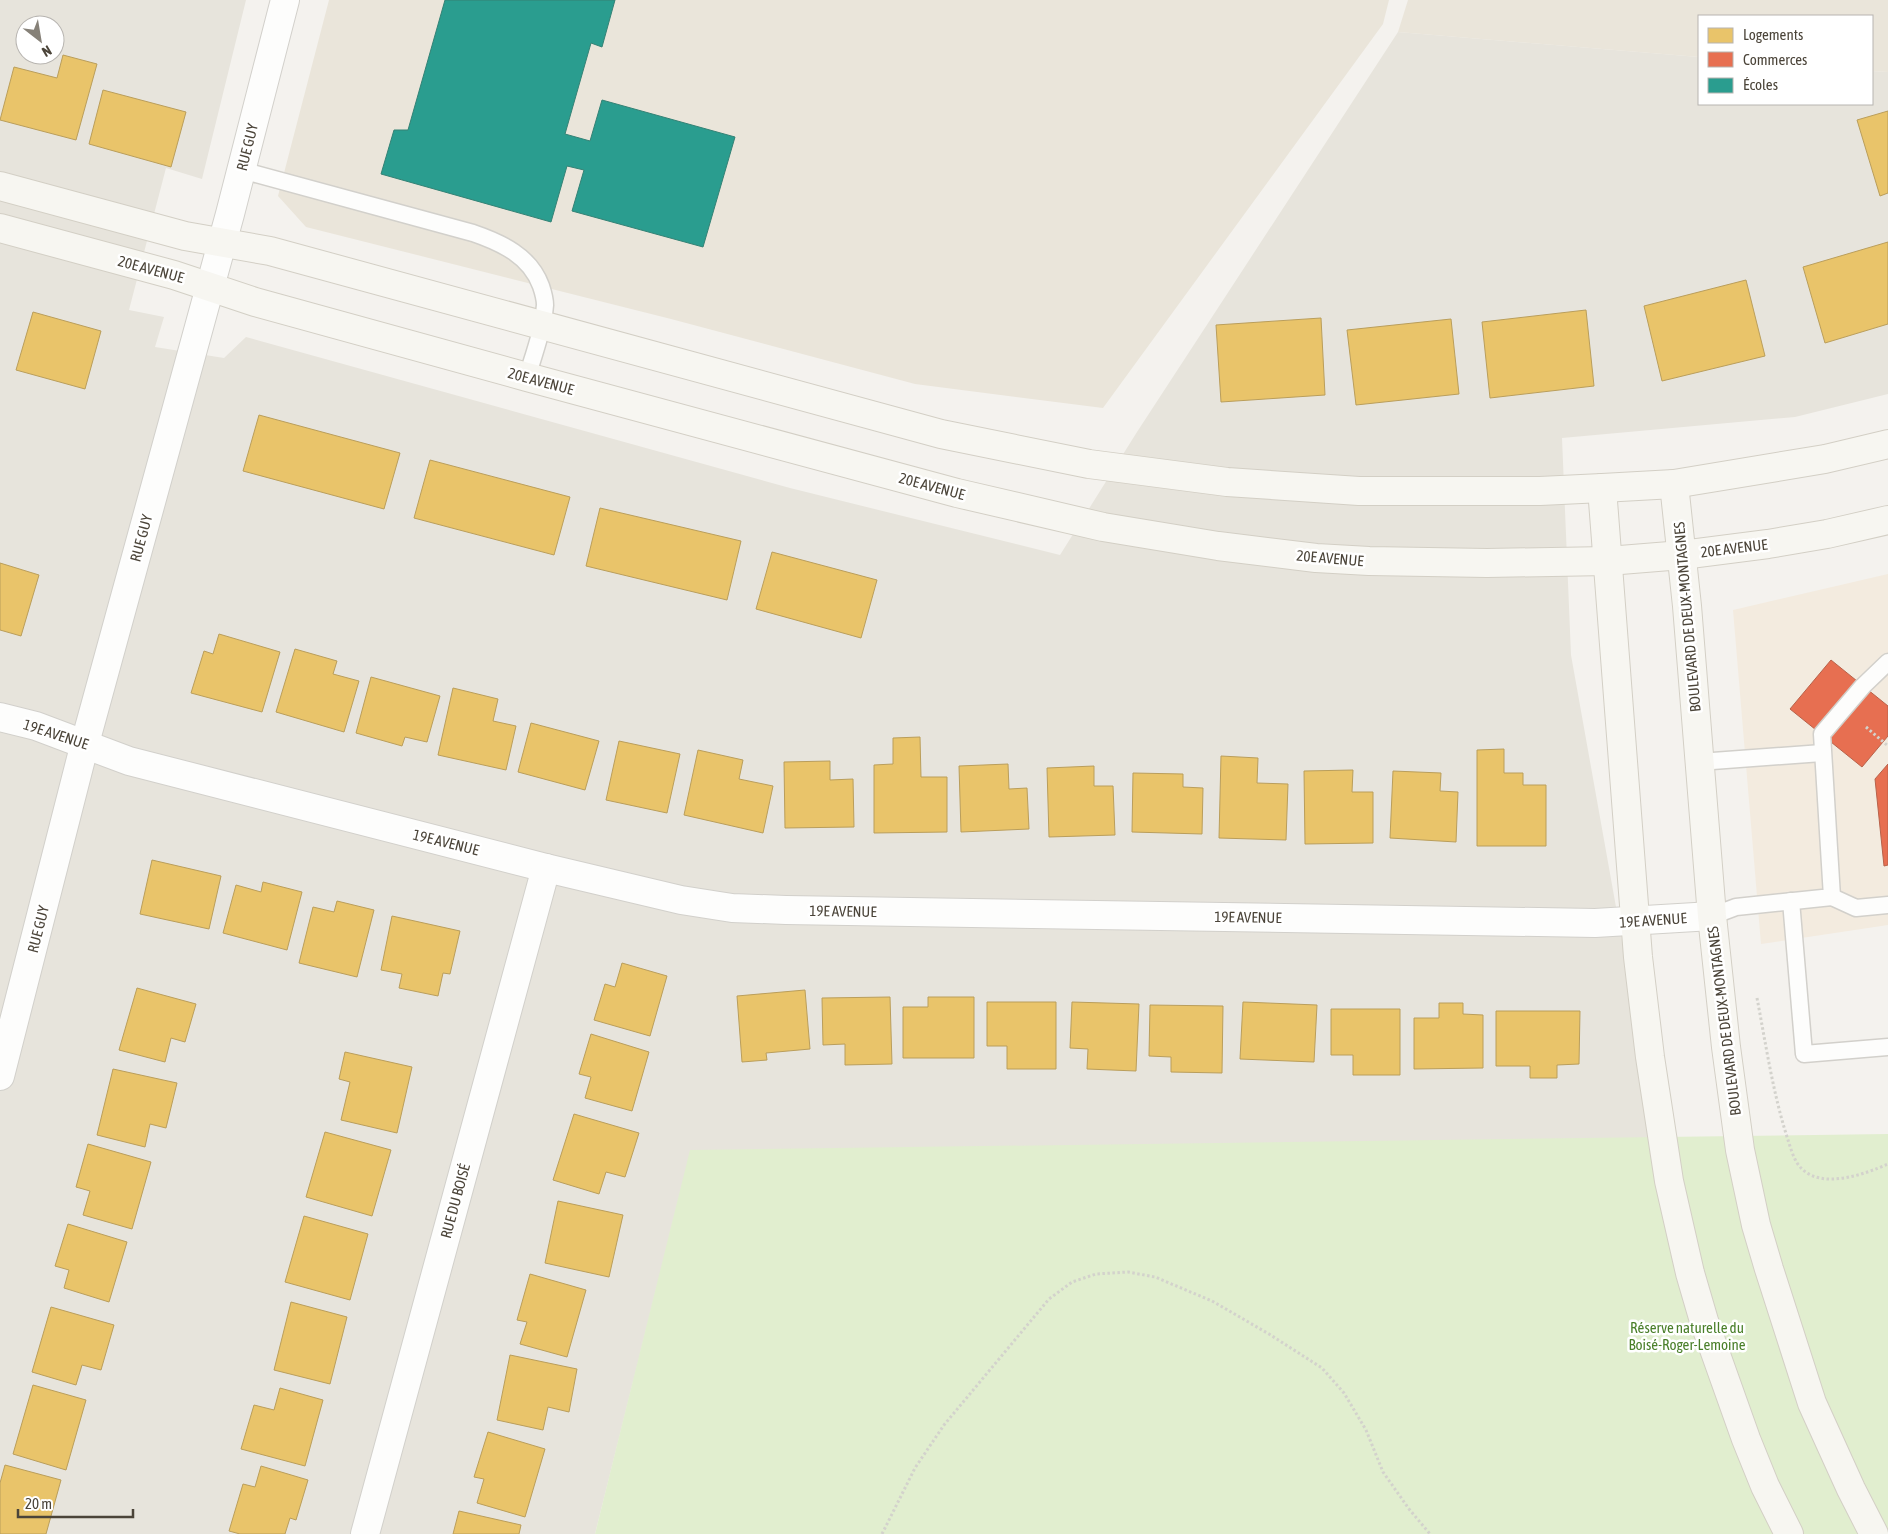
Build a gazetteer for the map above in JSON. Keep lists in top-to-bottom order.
{
  "streets": {
    "street": [
      "RUE GUY",
      "20E AVENUE",
      "BOULEVARD DE DEUX-MONTAGNES",
      "19E AVENUE",
      "RUE DU BOISÉ"
    ]
  },
  "crossings": [
    ["RUE GUY", "20E AVENUE"],
    ["RUE GUY", "19E AVENUE"],
    ["20E AVENUE", "BOULEVARD DE DEUX-MONTAGNES"],
    ["BOULEVARD DE DEUX-MONTAGNES", "19E AVENUE"],
    ["19E AVENUE", "RUE DU BOISÉ"]
  ],
  "parks": ["Réserve naturelle du Boisé-Roger-Lemoine"],
  "legend": ["Logements", "Commerces", "Écoles"],
  "scale_bar": "20 m",
  "north": "bottom right"
}
